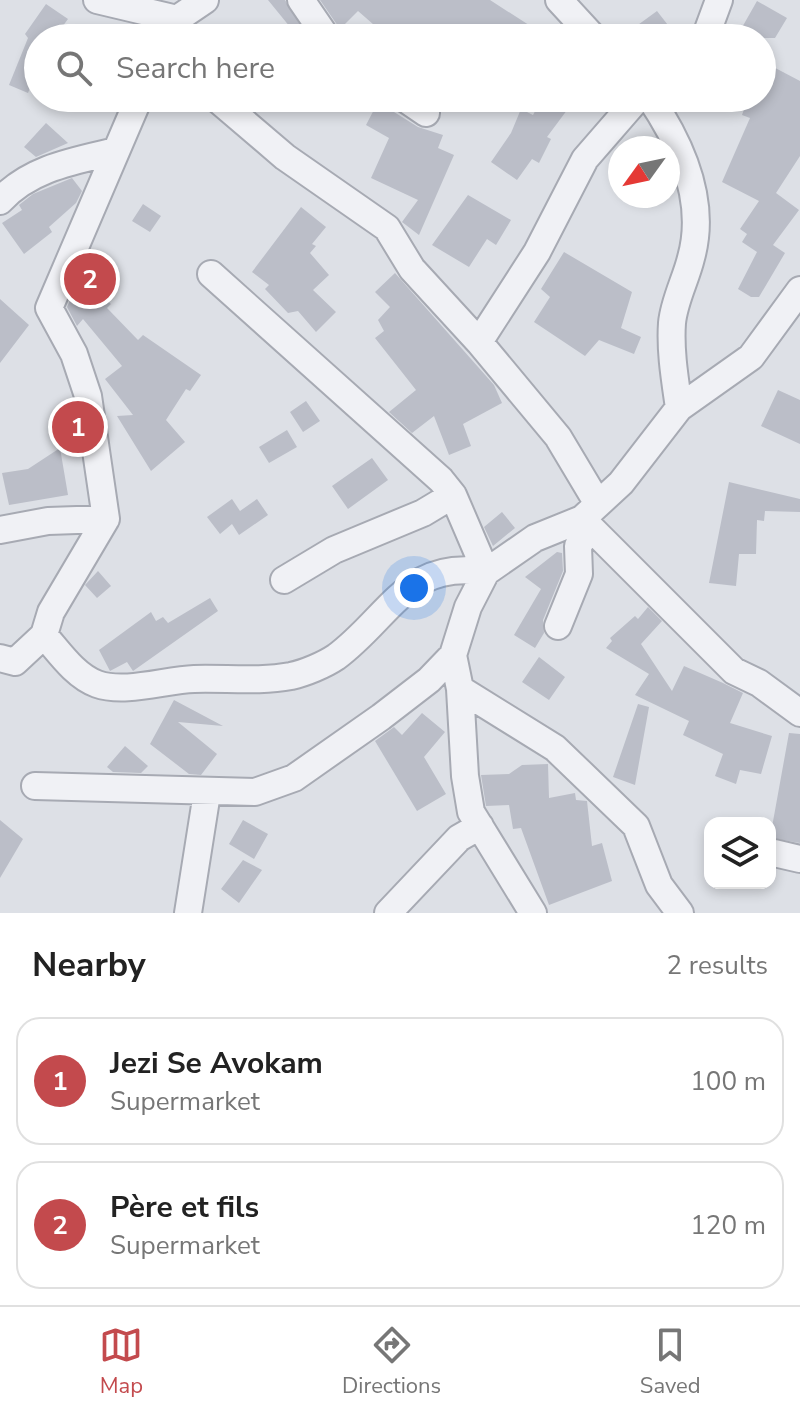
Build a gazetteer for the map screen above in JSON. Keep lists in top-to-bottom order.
{
  "north": "bottom left",
  "page": {
    "search": "Search here",
    "pins": ["2", "1"],
    "heading": ["Nearby", "2 results"],
    "list": [
      {
        "mark": "1",
        "name": "Jezi Se Avokam",
        "note": "Supermarket",
        "value": "100 m"
      },
      {
        "mark": "2",
        "name": "Père et fils",
        "note": "Supermarket",
        "value": "120 m"
      }
    ],
    "nav": ["Map", "Directions", "Saved"]
  }
}
